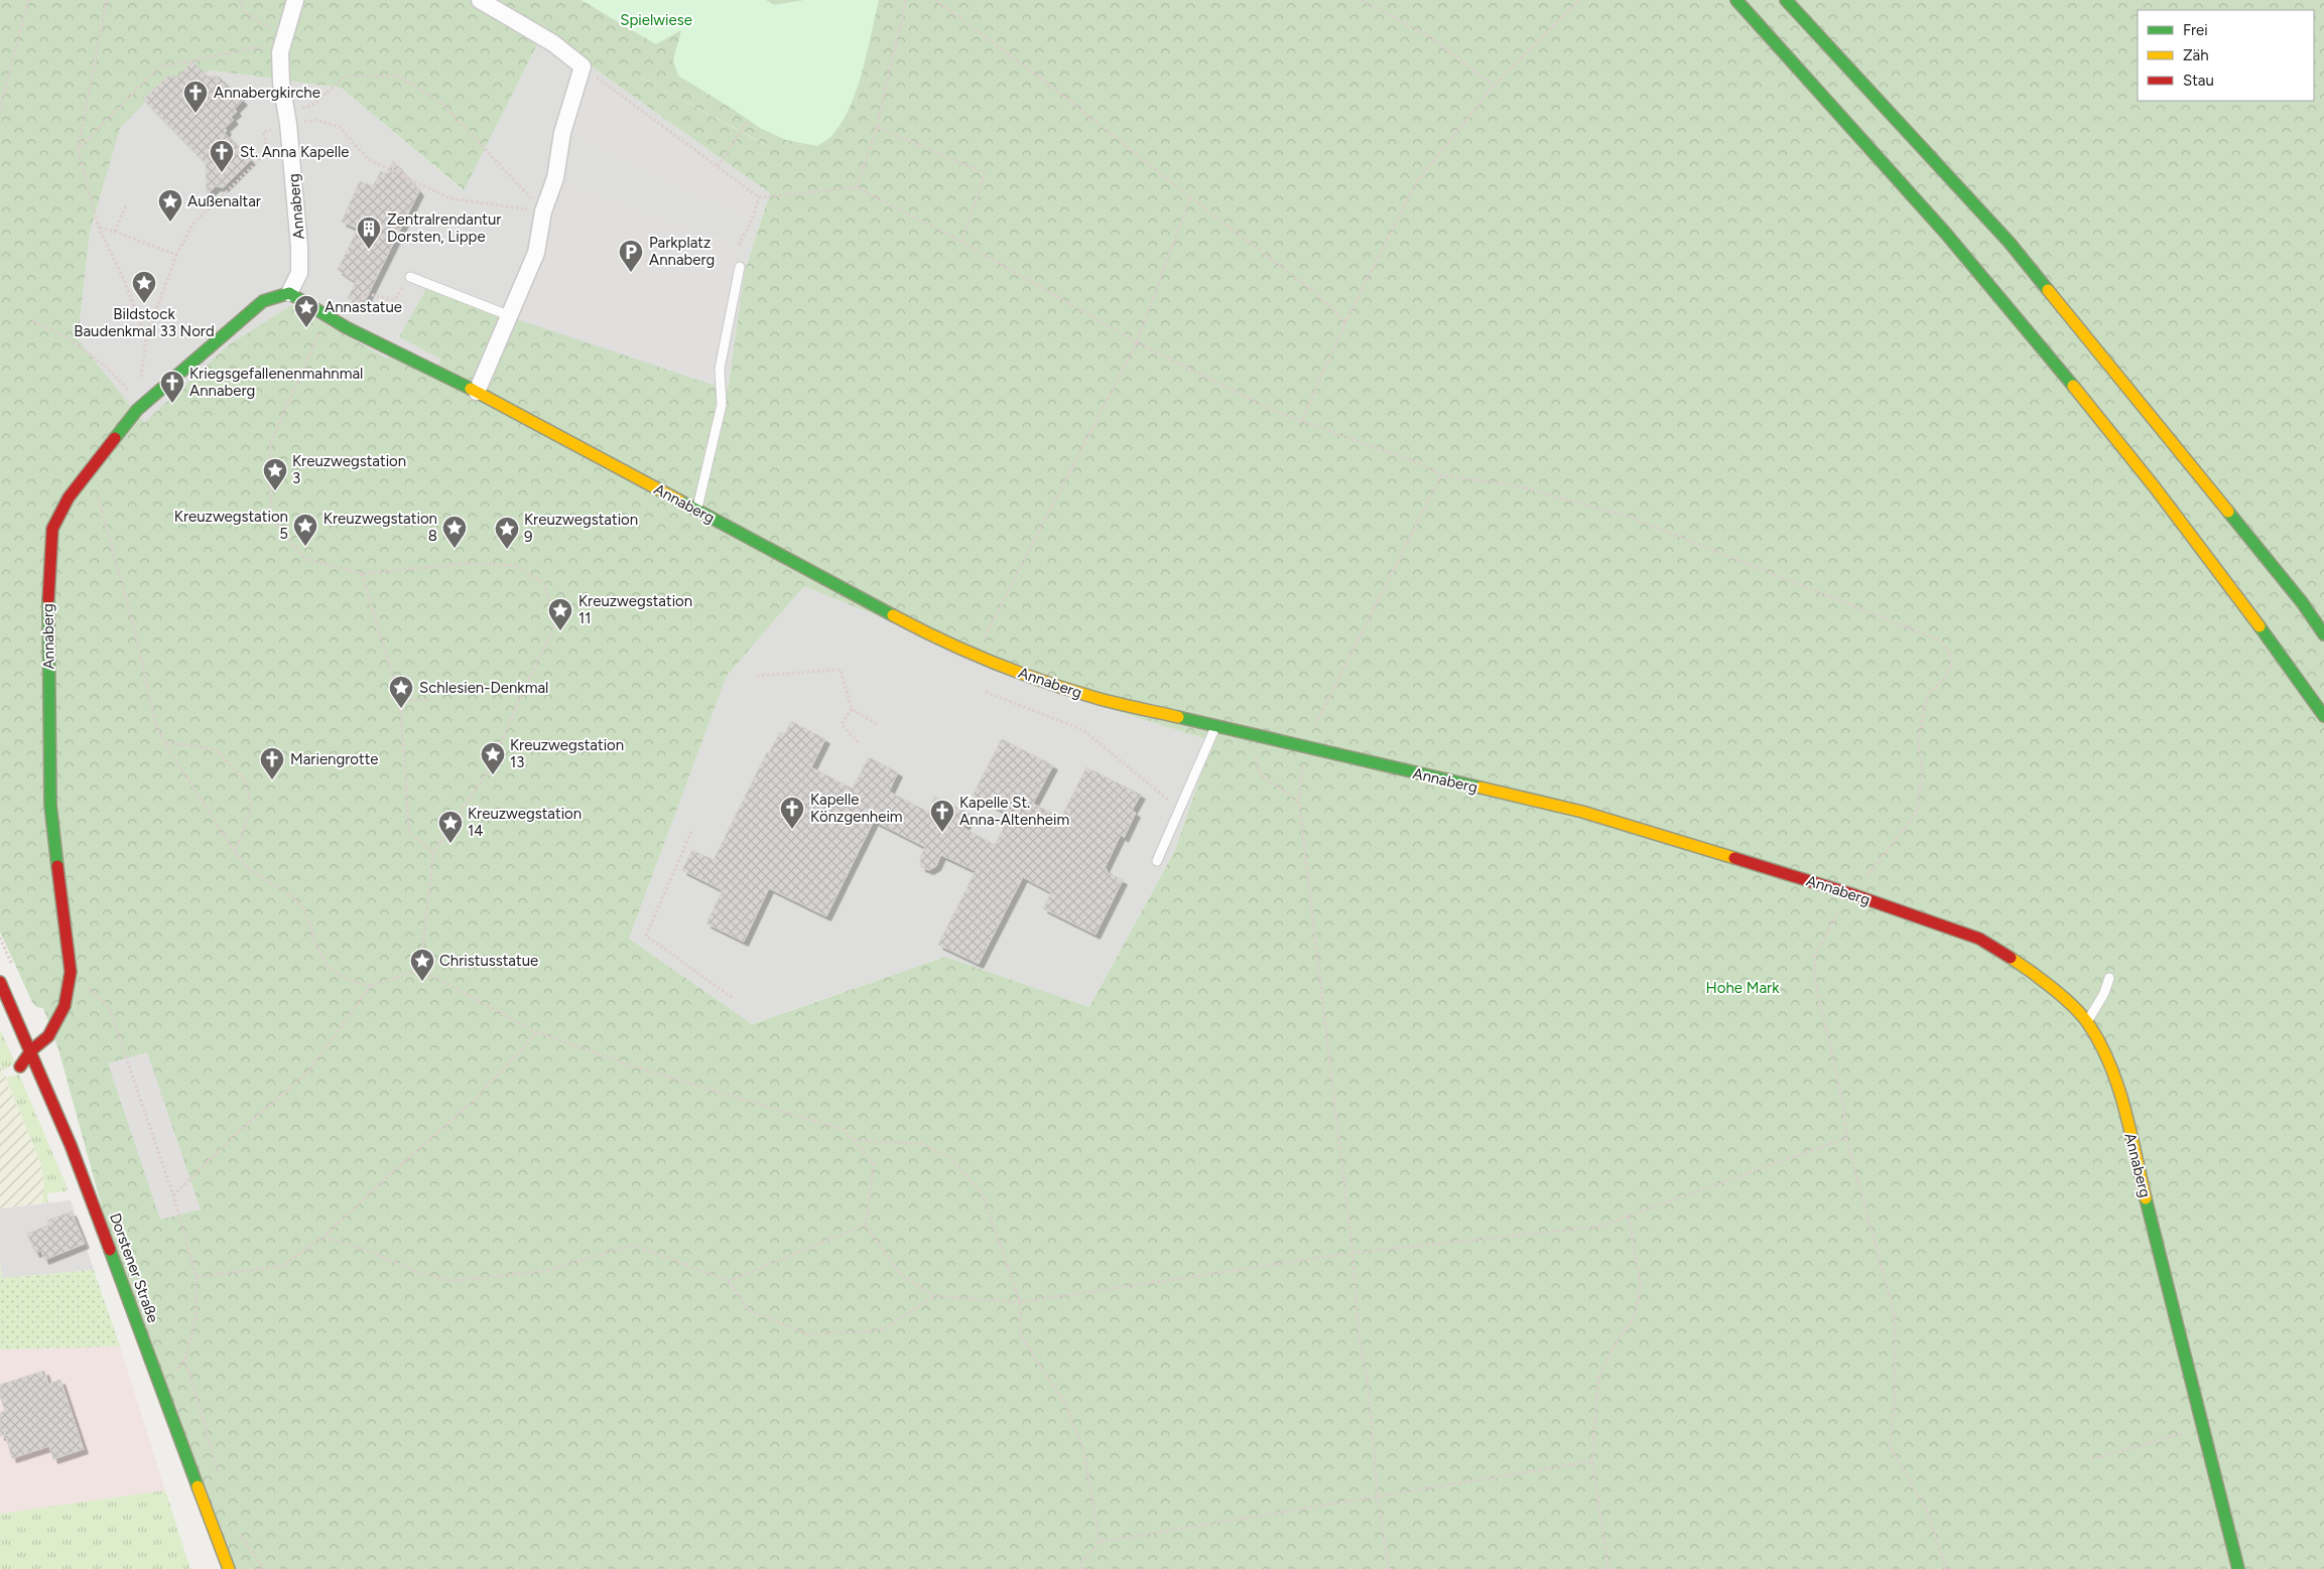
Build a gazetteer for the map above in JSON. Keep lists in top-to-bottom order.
{
  "streets": {
    "main road": ["Annaberg", "Dorstener Straße"]
  },
  "crossings": [
    ["Annaberg", "Dorstener Straße"]
  ],
  "parks": ["Spielwiese", "Hohe Mark"],
  "places": {
    "church": [
      "Annabergkirche",
      "St. Anna Kapelle",
      "Kriegsgefallenenmahnmal Annaberg",
      "Mariengrotte",
      "Kapelle Könzgenheim",
      "Kapelle St. Anna-Altenheim"
    ],
    "place": [
      "Außenaltar",
      "Bildstock Baudenkmal 33 Nord",
      "Annastatue",
      "Kreuzwegstation 3",
      "Kreuzwegstation 5",
      "Kreuzwegstation 8",
      "Kreuzwegstation 9",
      "Kreuzwegstation 11",
      "Schlesien-Denkmal",
      "Kreuzwegstation 13",
      "Kreuzwegstation 14",
      "Christusstatue"
    ],
    "building": ["Zentralrendantur Dorsten, Lippe"],
    "parking": ["Parkplatz Annaberg"]
  },
  "legend": ["Frei", "Zäh", "Stau"]
}
